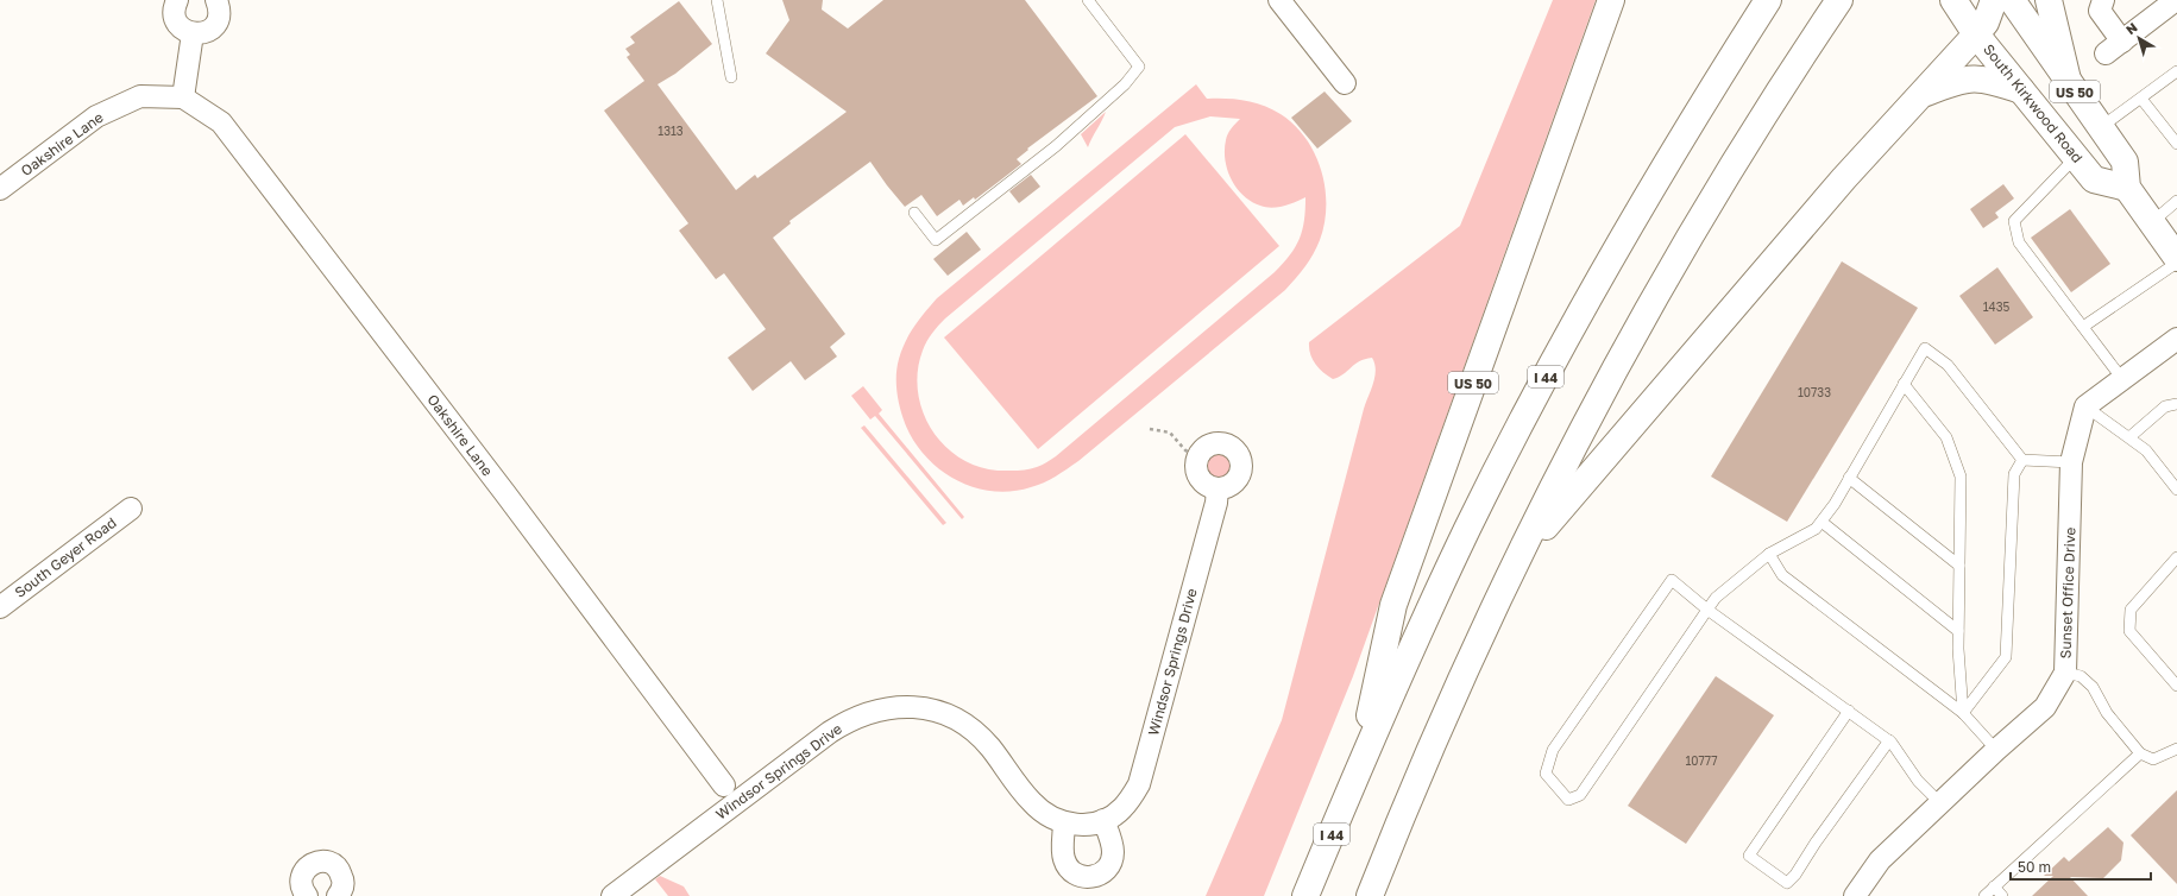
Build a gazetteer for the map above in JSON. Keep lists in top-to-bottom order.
{
  "streets": {
    "main road": ["US 50", "South Kirkwood Road", "I 44"],
    "street": [
      "Oakshire Lane",
      "South Geyer Road",
      "Sunset Office Drive",
      "Windsor Springs Drive"
    ]
  },
  "crossings": [
    ["US 50", "South Kirkwood Road"],
    ["US 50", "I 44"]
  ],
  "house_numbers": [
    "1313",
    "1435",
    "10733",
    "10777"
  ],
  "scale_bar": "50 m",
  "north": "top left"
}
